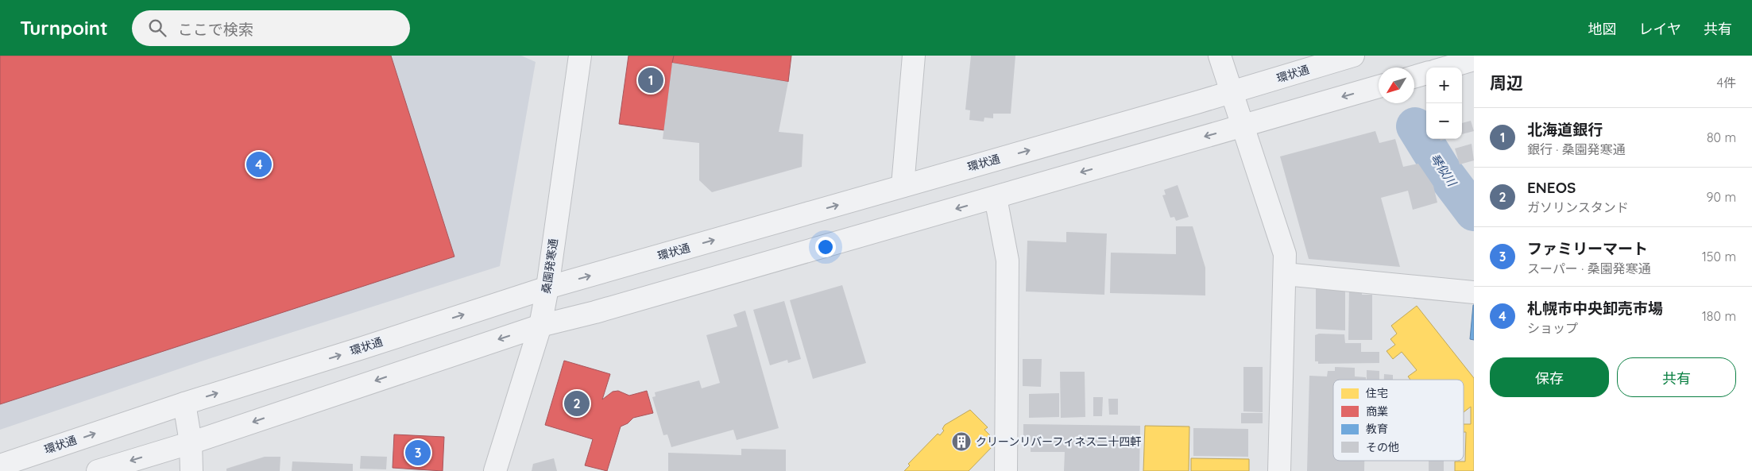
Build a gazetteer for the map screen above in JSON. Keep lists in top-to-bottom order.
{
  "streets": {
    "street": ["環状通", "桑園発寒通"]
  },
  "crossings": [
    ["環状通", "桑園発寒通"]
  ],
  "water": ["琴似川"],
  "places": {
    "building": ["クリーンリバーフィネス二十四軒"]
  },
  "legend": [
    "住宅",
    "商業",
    "教育",
    "その他"
  ],
  "north": "bottom left",
  "page": {
    "header": "Turnpoint",
    "search": "ここで検索",
    "nav": ["地図", "レイヤ", "共有"],
    "heading": ["周辺", "4件"],
    "pins": [
      "1",
      "4",
      "2",
      "3"
    ],
    "map_buttons": ["+", "−"],
    "list": [
      {
        "mark": "1",
        "name": "北海道銀行",
        "note": "銀行 · 桑園発寒通",
        "value": "80 m"
      },
      {
        "mark": "2",
        "name": "ENEOS",
        "note": "ガソリンスタンド",
        "value": "90 m"
      },
      {
        "mark": "3",
        "name": "ファミリーマート",
        "note": "スーパー · 桑園発寒通",
        "value": "150 m"
      },
      {
        "mark": "4",
        "name": "札幌市中央卸売市場",
        "note": "ショップ",
        "value": "180 m"
      }
    ],
    "buttons": ["保存", "共有"]
  }
}
